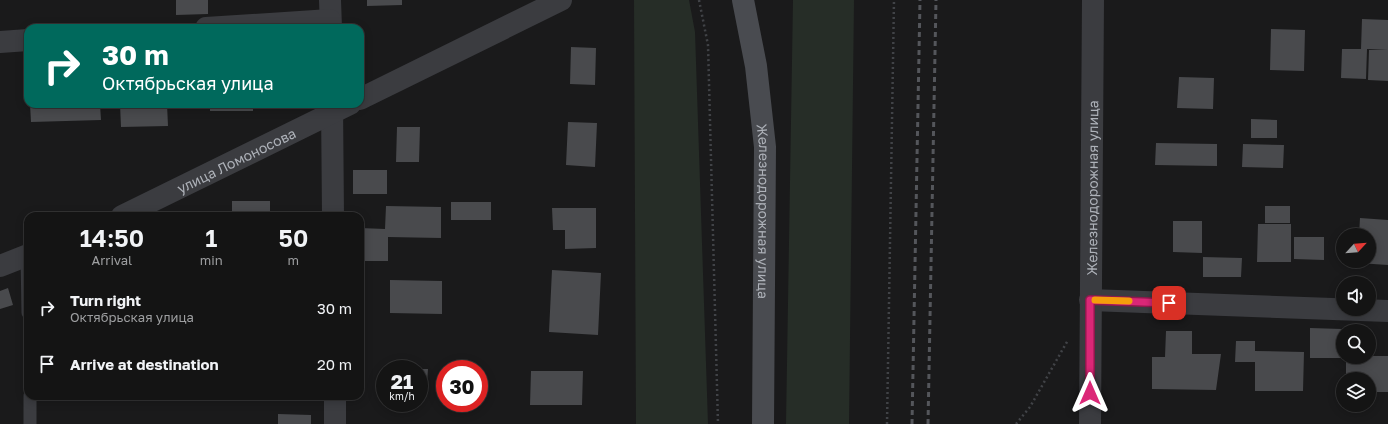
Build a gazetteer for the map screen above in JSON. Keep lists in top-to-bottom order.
{
  "streets": {
    "main road": ["Железнодорожная улица"],
    "street": ["улица Ломоносова"]
  },
  "north": "top right",
  "page": {
    "turn": ["30 m", "Октябрьская улица"],
    "eta": [
      "14:50",
      "Arrival",
      "1",
      "min",
      "50",
      "m"
    ],
    "list": [
      {
        "name": "Turn right",
        "note": "Октябрьская улица",
        "value": "30 m"
      },
      {
        "name": "Arrive at destination",
        "value": "20 m"
      }
    ],
    "speed": "21 km/h",
    "limit": "30"
  }
}
